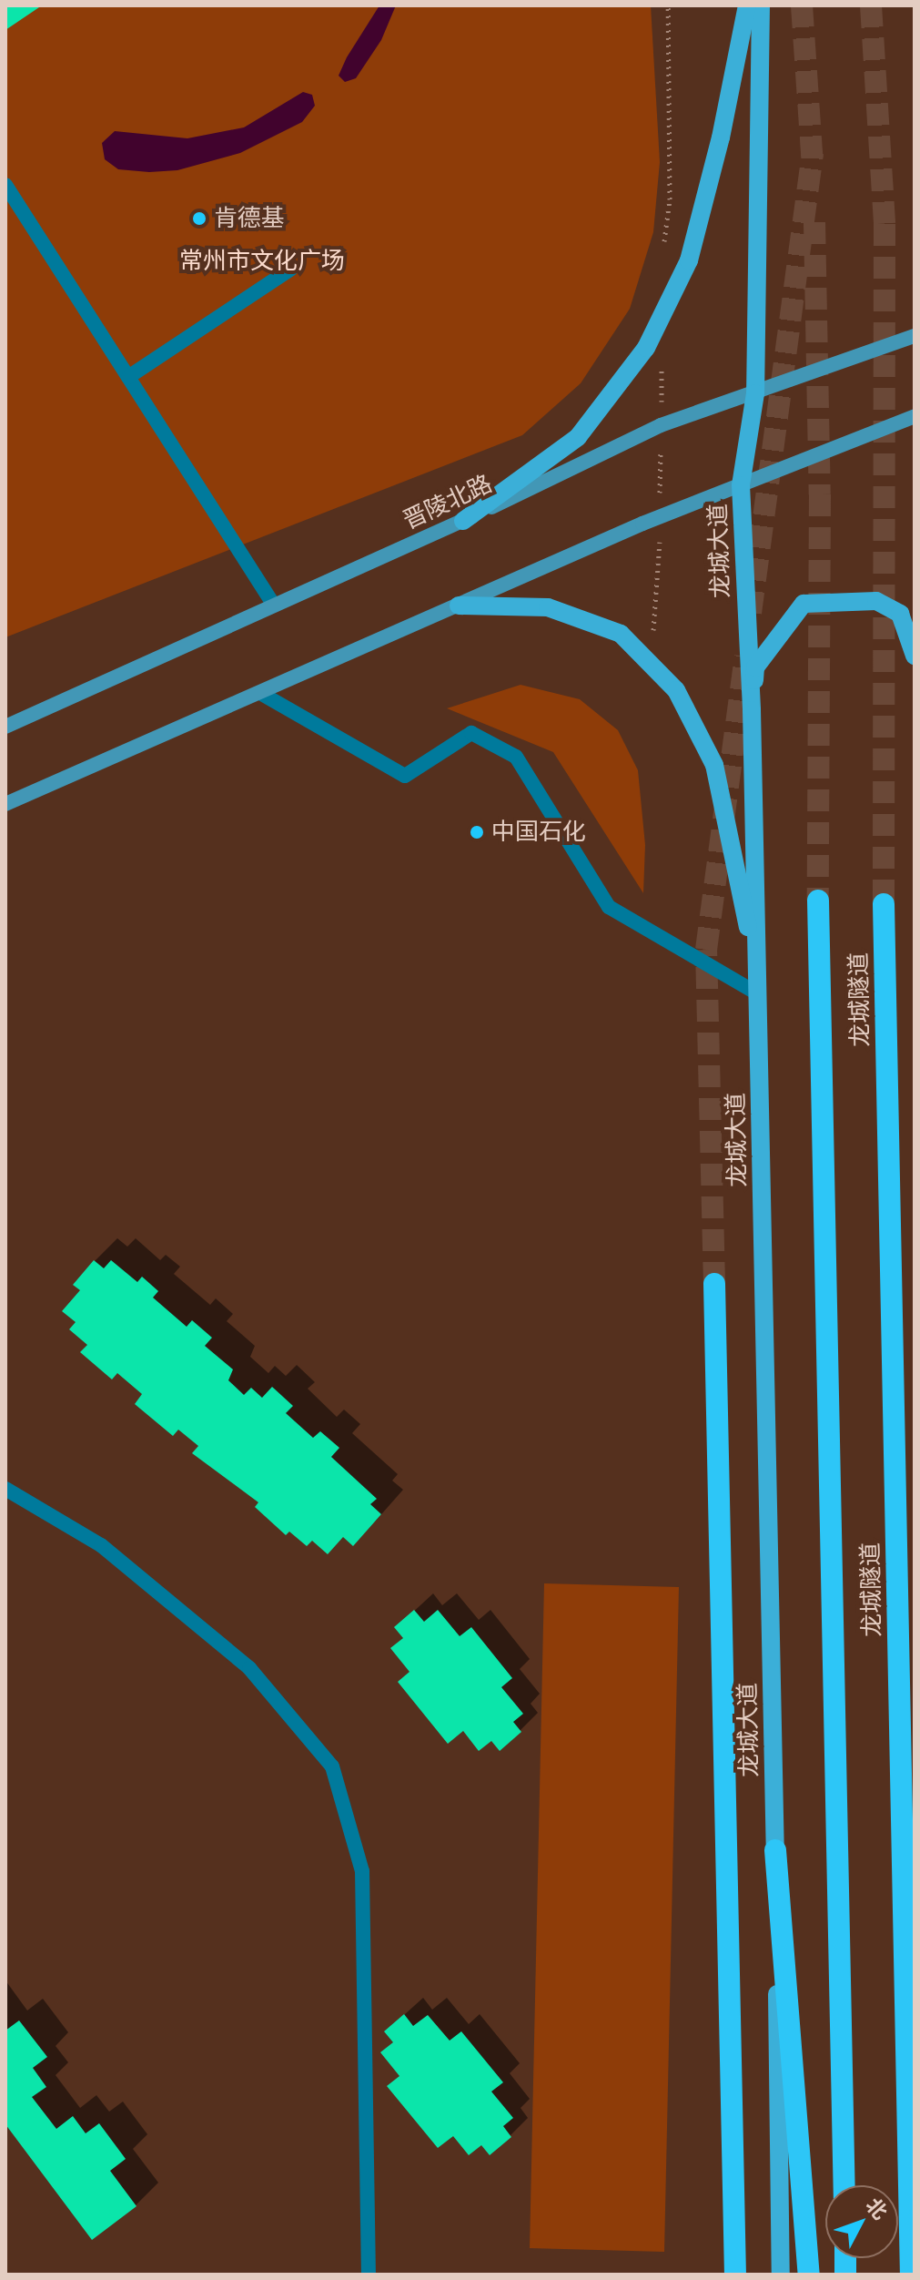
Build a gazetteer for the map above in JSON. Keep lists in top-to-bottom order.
{
  "streets": {
    "highway": ["龙城隧道"],
    "main road": ["晋陵北路", "龙城大道"]
  },
  "crossings": [
    ["晋陵北路", "龙城大道"]
  ],
  "parks": ["常州市文化广场"],
  "places": ["肯德基", "中国石化"],
  "north": "top right"
}
